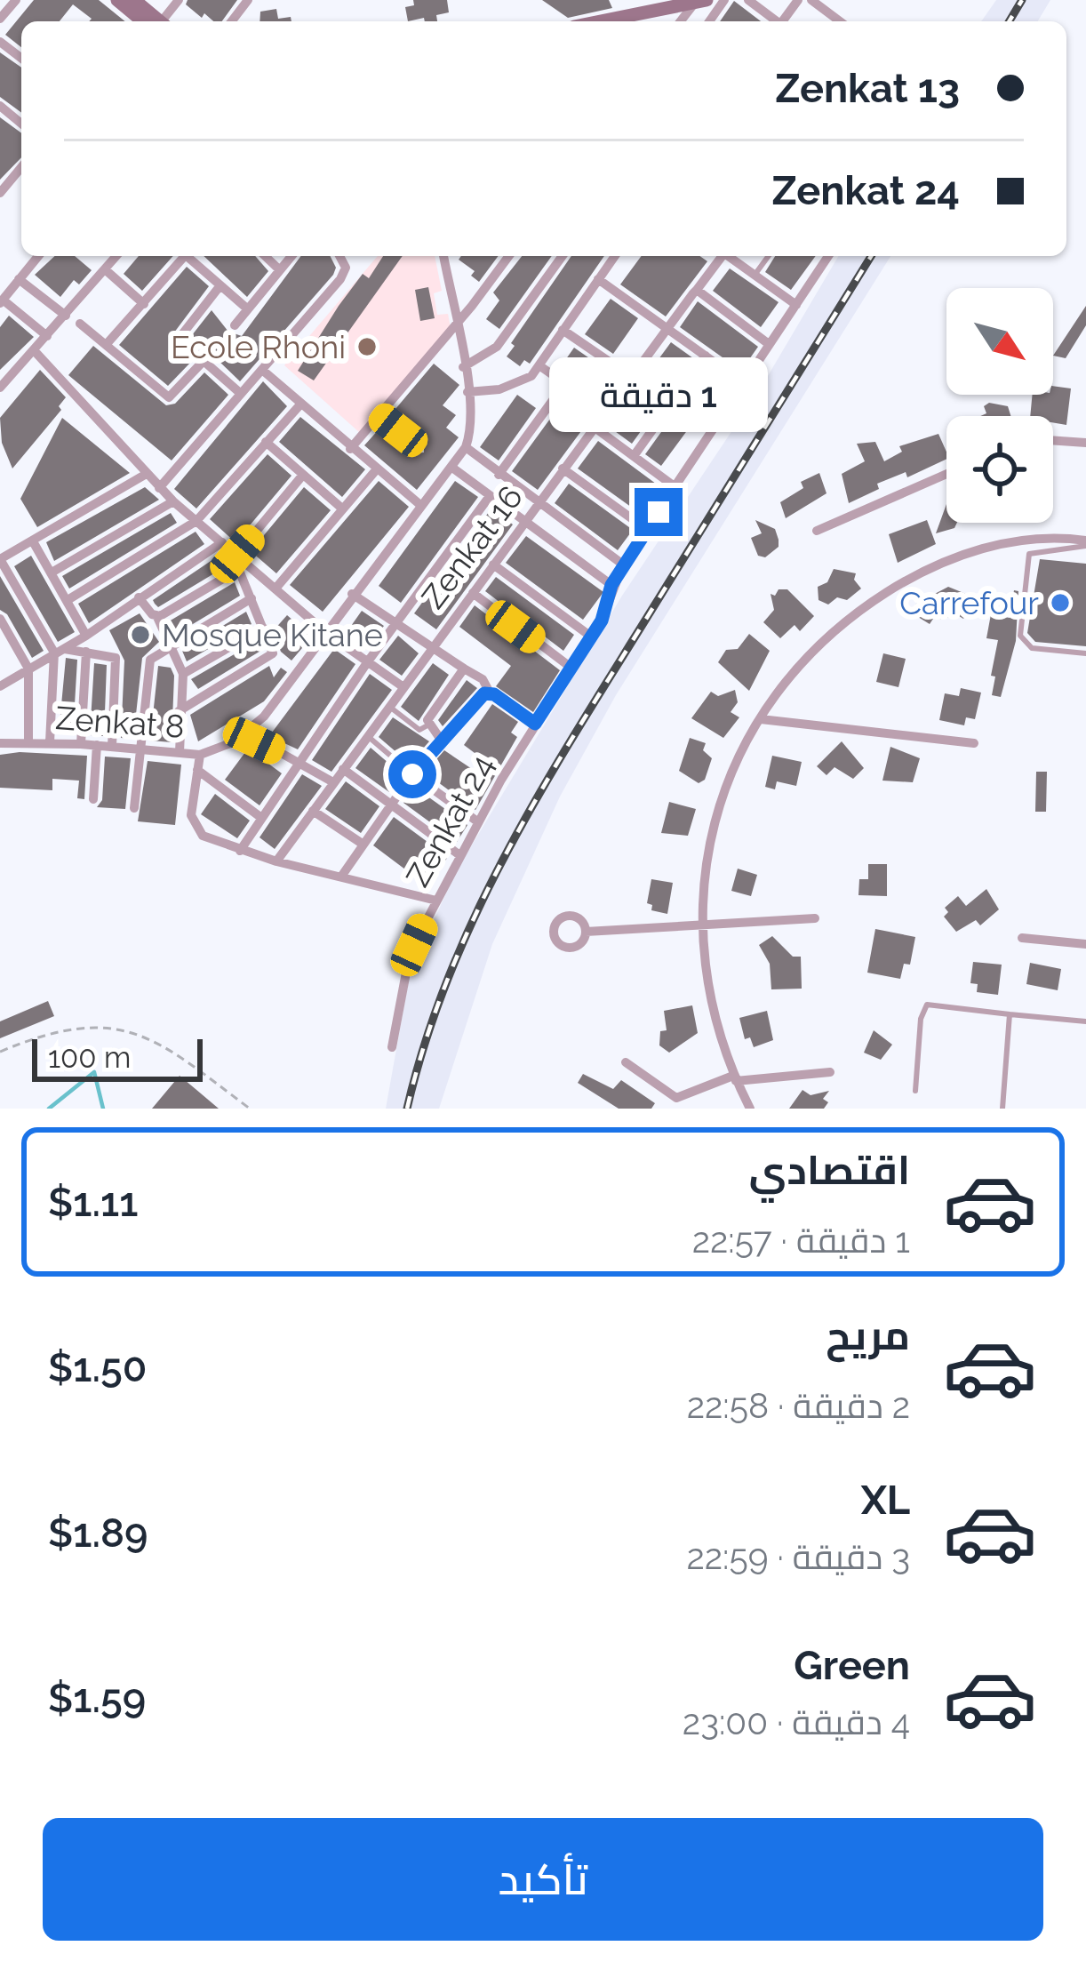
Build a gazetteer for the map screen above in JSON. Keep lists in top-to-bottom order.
{
  "streets": {
    "street": ["Zenkat 16", "Zenkat 8", "Zenkat 24"]
  },
  "places": ["Ecole Rhoni", "Carrefour", "Mosque Kitane"],
  "scale_bar": "100 m",
  "north": "bottom right",
  "page": {
    "banner": ["Zenkat 13", "Zenkat 24"],
    "bubble": "1 دقيقة",
    "scale": "100 m",
    "list": [
      {
        "name": "اقتصادي",
        "note": "1 دقيقة · 22:57",
        "value": "$1.11"
      },
      {
        "name": "مريح",
        "note": "2 دقيقة · 22:58",
        "value": "$1.50"
      },
      {
        "name": "XL",
        "note": "3 دقيقة · 22:59",
        "value": "$1.89"
      },
      {
        "name": "Green",
        "note": "4 دقيقة · 23:00",
        "value": "$1.59"
      }
    ],
    "buttons": "تأكيد"
  }
}
